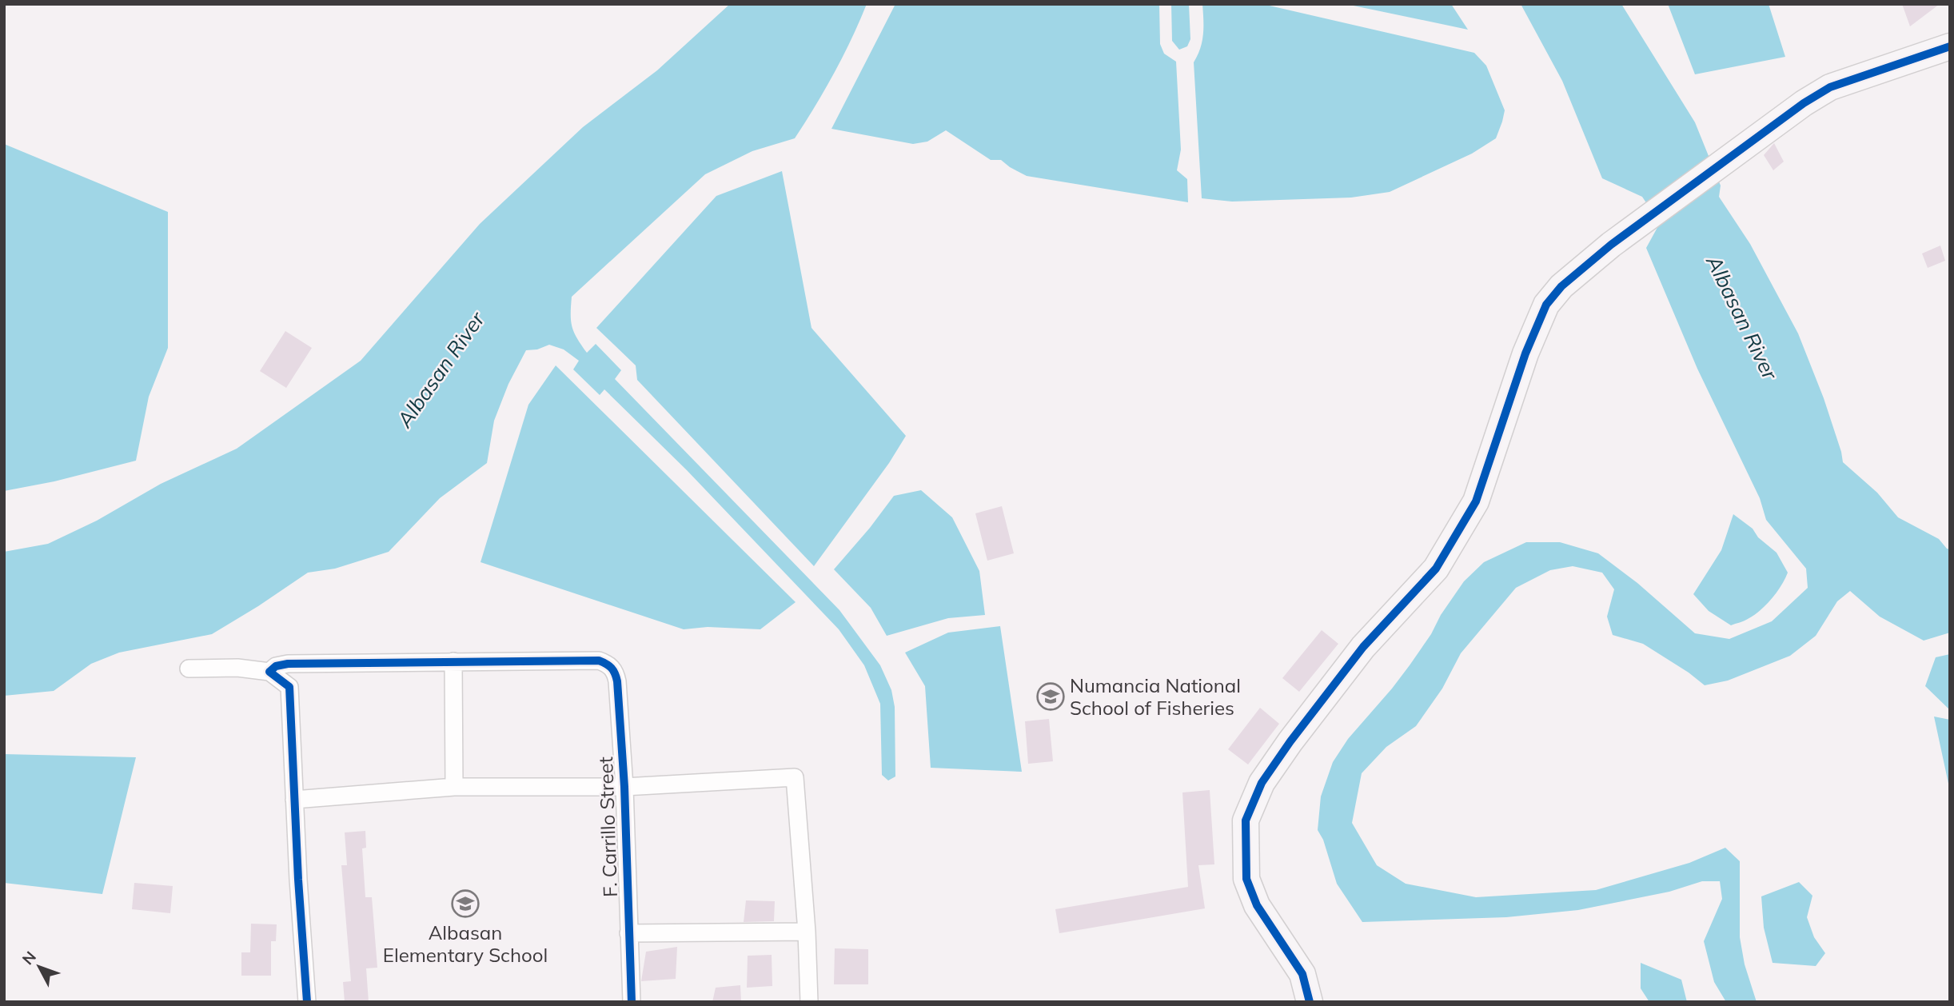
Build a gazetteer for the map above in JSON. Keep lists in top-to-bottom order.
{
  "streets": {
    "street": ["F. Carrillo Street"]
  },
  "water": ["Albasan River"],
  "places": {
    "school or university": ["Numancia National School of Fisheries", "Albasan Elementary School"]
  },
  "north": "top left"
}
